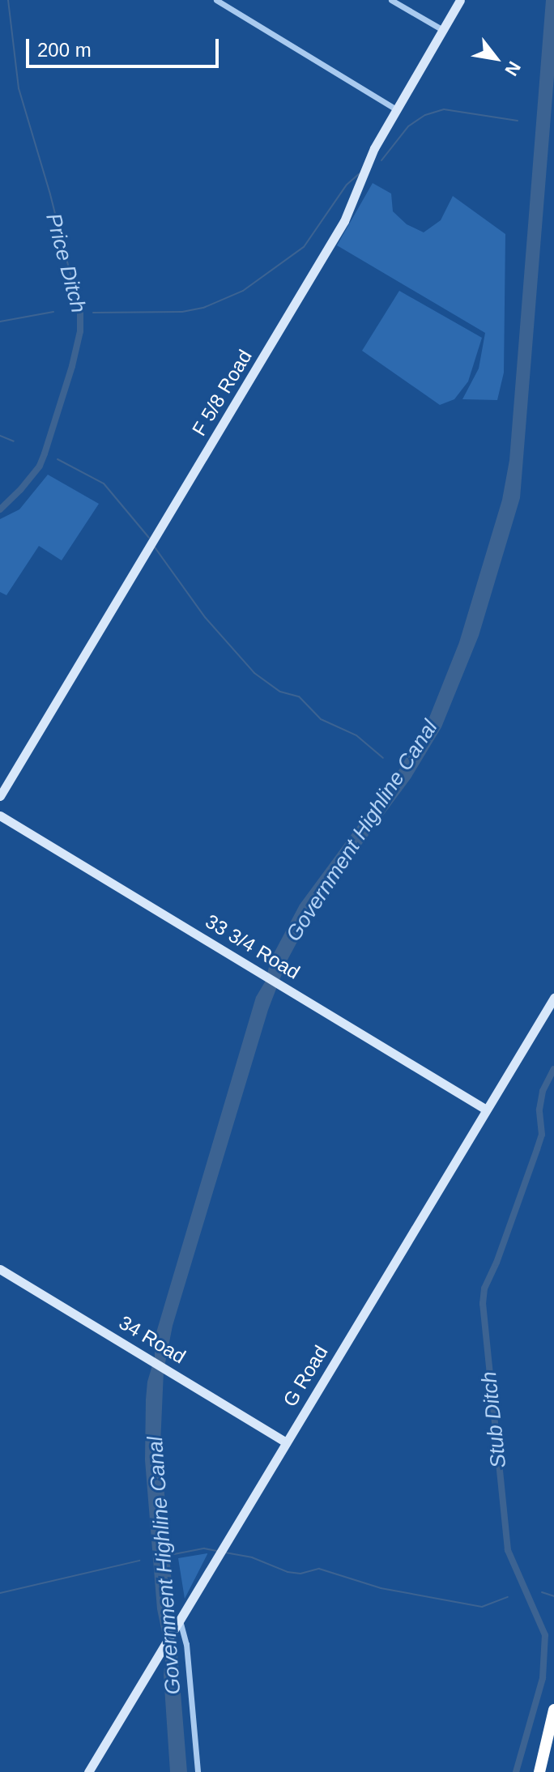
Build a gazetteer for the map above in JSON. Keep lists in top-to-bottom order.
{
  "streets": {
    "street": [
      "F 5/8 Road",
      "33 3/4 Road",
      "34 Road",
      "G Road"
    ]
  },
  "crossings": [
    ["33 3/4 Road", "G Road"],
    ["34 Road", "G Road"]
  ],
  "water": ["Price Ditch", "Government Highline Canal", "Stub Ditch"],
  "scale_bar": "200 m",
  "north": "bottom right"
}
